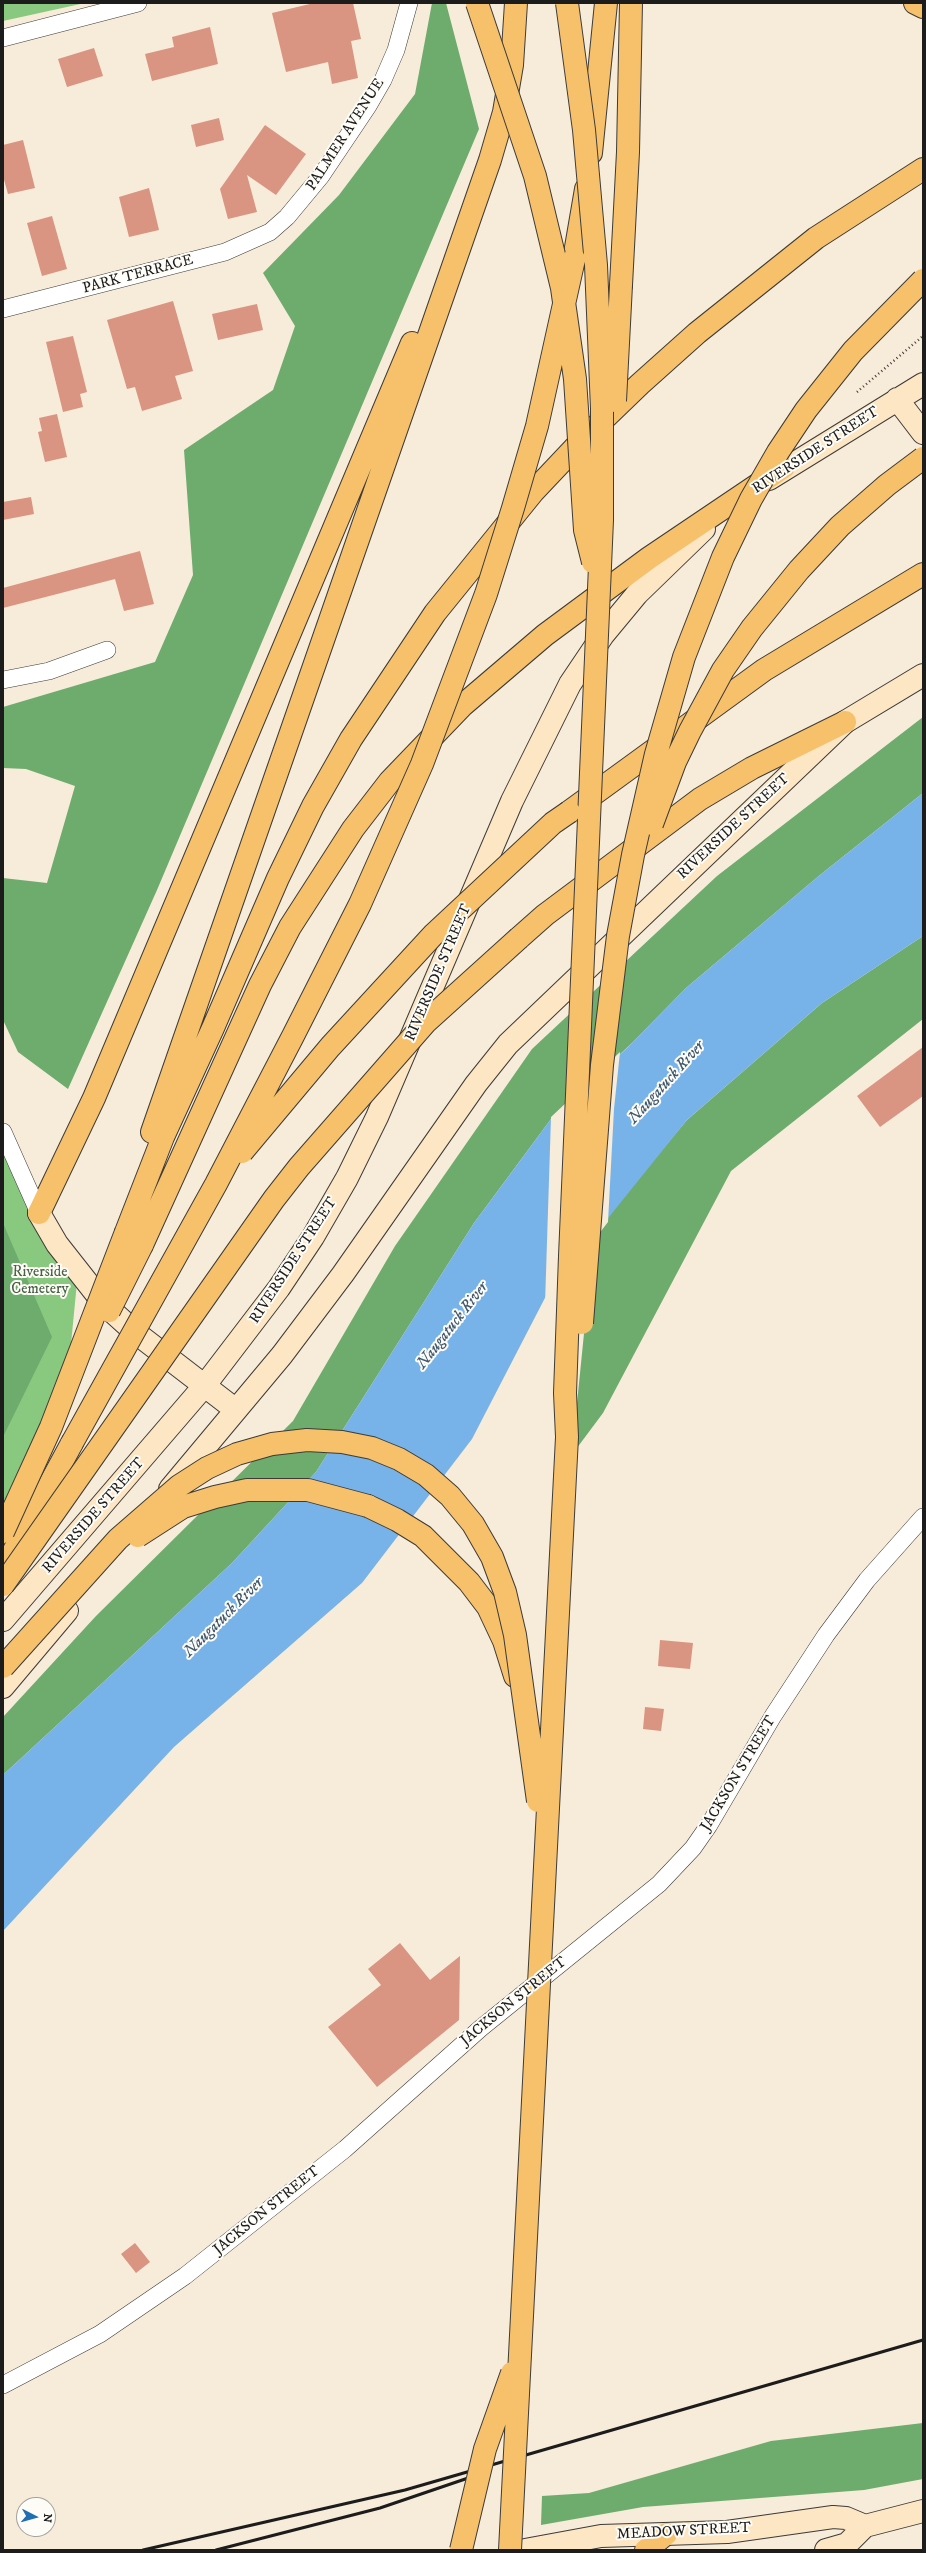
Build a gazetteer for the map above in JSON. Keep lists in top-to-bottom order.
{
  "streets": {
    "street": [
      "PALMER AVENUE",
      "PARK TERRACE",
      "RIVERSIDE STREET",
      "JACKSON STREET",
      "MEADOW STREET"
    ]
  },
  "crossings": [
    ["PALMER AVENUE", "PARK TERRACE"]
  ],
  "water": ["Naugatuck River"],
  "parks": ["Riverside Cemetery"],
  "north": "right"
}
